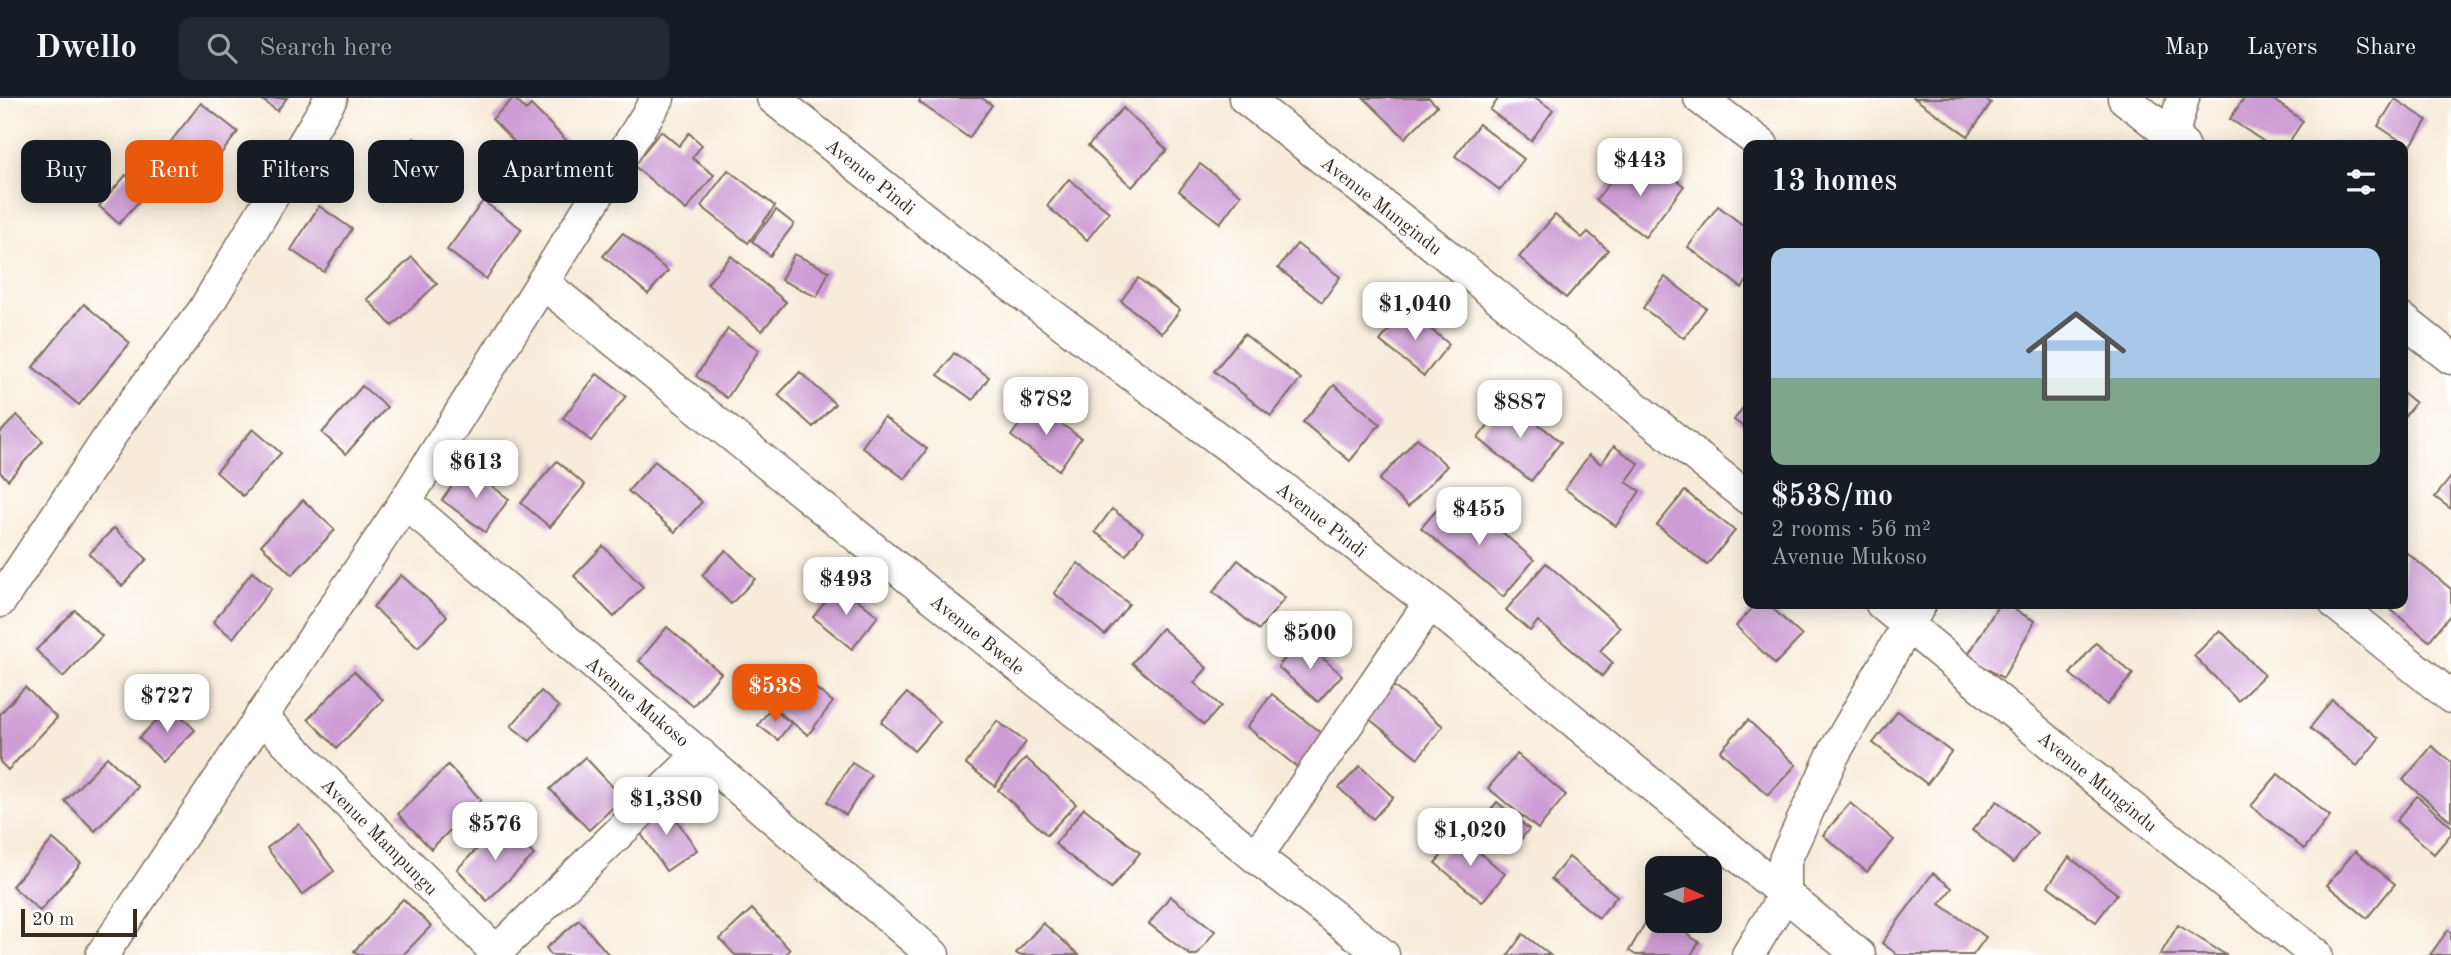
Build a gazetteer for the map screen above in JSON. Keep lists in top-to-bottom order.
{
  "streets": {
    "street": [
      "Avenue Pindi",
      "Avenue Mungindu",
      "Avenue Bwele",
      "Avenue Mukoso",
      "Avenue Mampungu"
    ]
  },
  "scale_bar": "20 m",
  "north": "right",
  "page": {
    "header": "Dwello",
    "search": "Search here",
    "nav": ["Map", "Layers", "Share"],
    "price": [
      "$443",
      "$1,040",
      "$782",
      "$887",
      "$613",
      "$455",
      "$493",
      "$500",
      "$538",
      "$727",
      "$1,380",
      "$576",
      "$1,020"
    ],
    "chip": [
      "Buy",
      "Rent",
      "Filters",
      "New",
      "Apartment"
    ],
    "heading": "13 homes",
    "list": [
      {
        "name": "$538/mo",
        "note": "2 rooms · 56 m² · Avenue Mukoso"
      }
    ],
    "scale": "20 m"
  }
}
